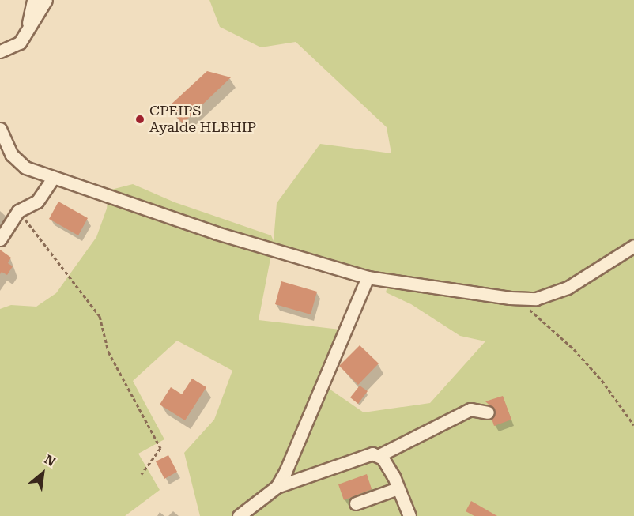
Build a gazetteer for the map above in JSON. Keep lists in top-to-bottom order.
{
  "places": ["CPEIPS Ayalde HLBHIP"],
  "north": "top right"
}
